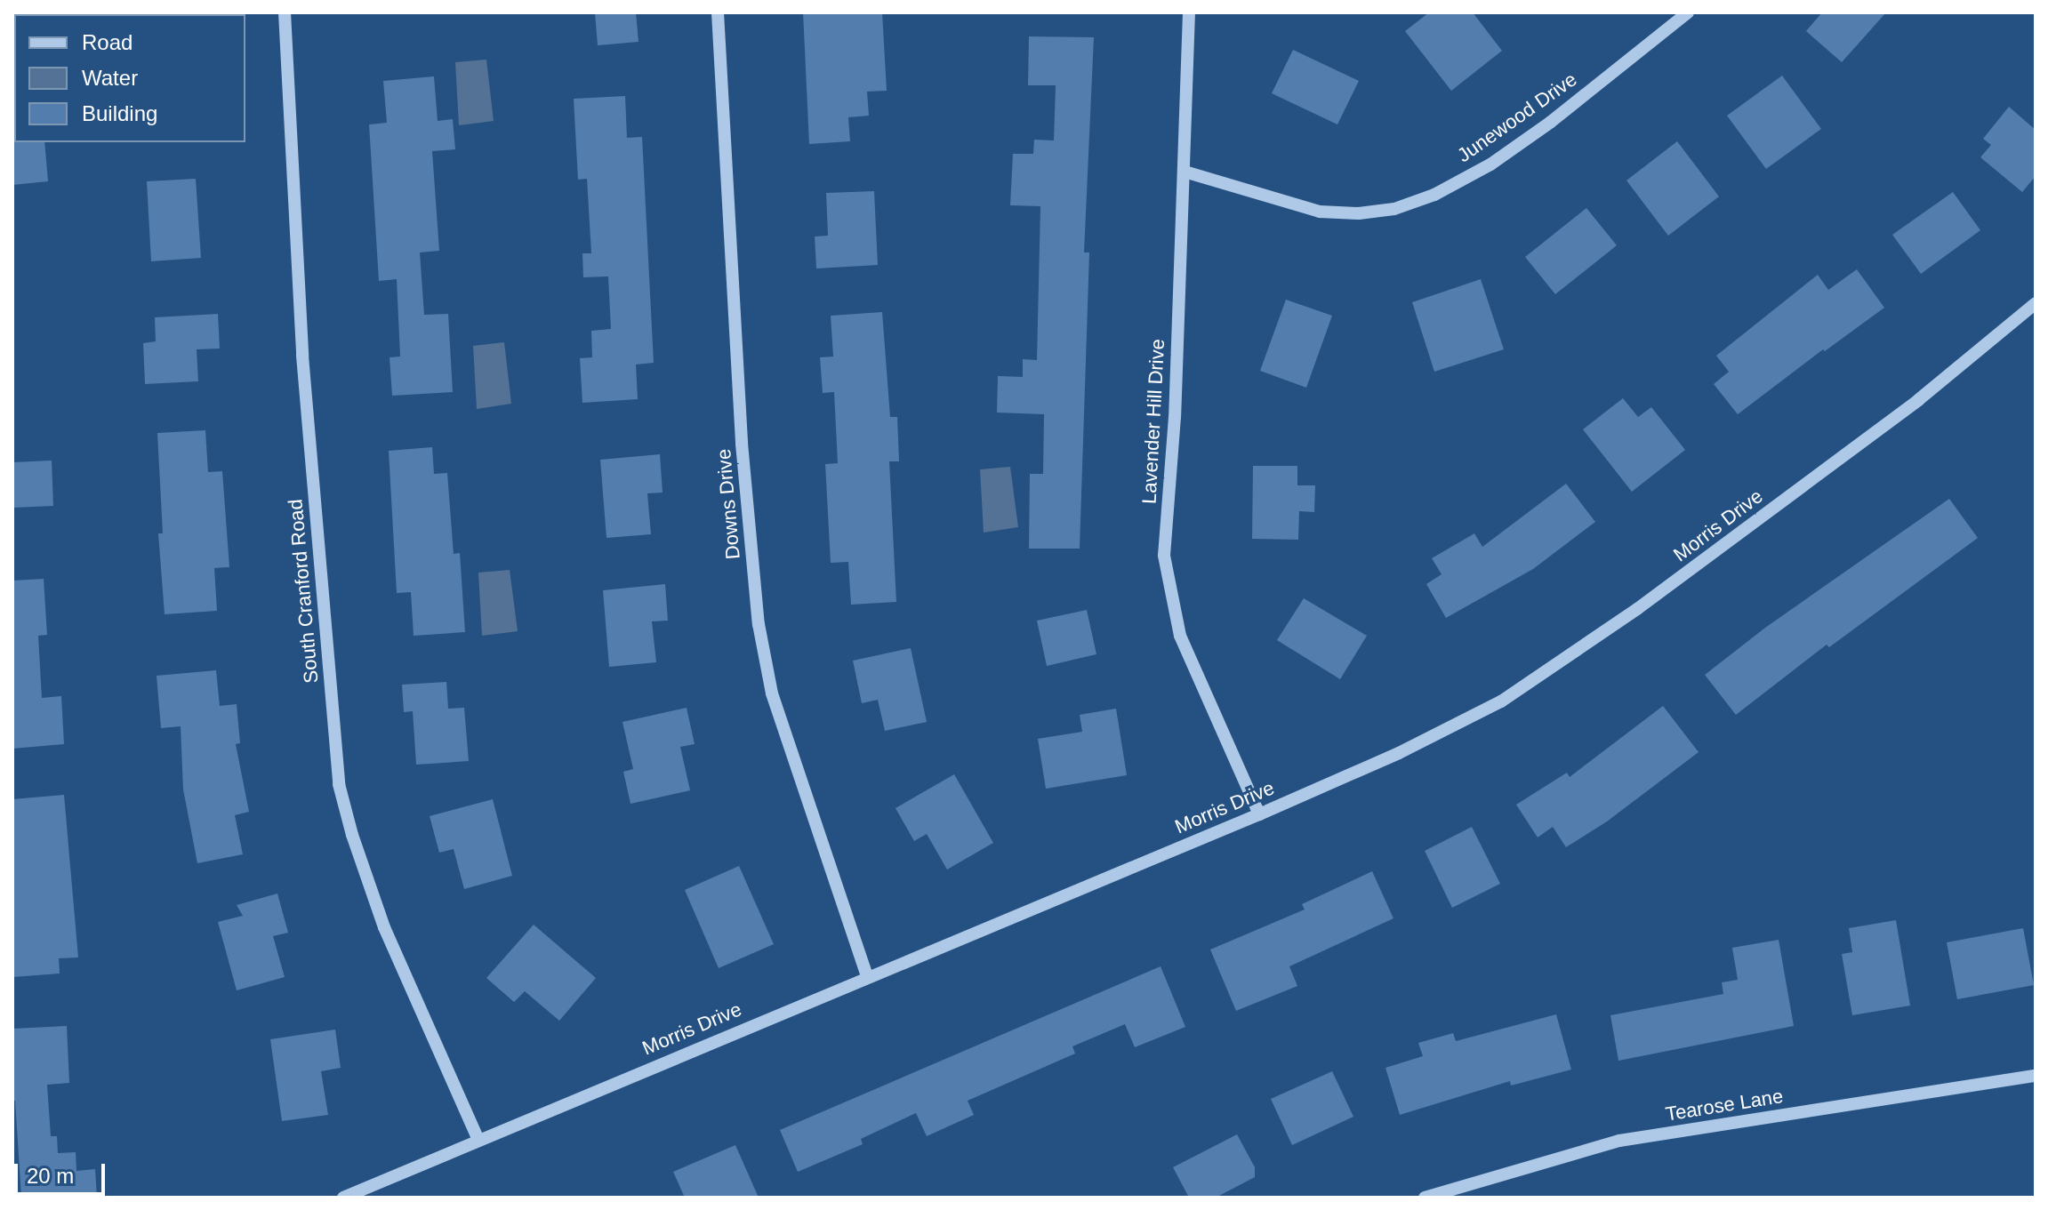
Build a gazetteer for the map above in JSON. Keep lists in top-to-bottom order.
{
  "streets": {
    "street": [
      "Junewood Drive",
      "Lavender Hill Drive",
      "Downs Drive",
      "Morris Drive",
      "South Cranford Road",
      "Tearose Lane"
    ]
  },
  "crossings": [
    ["Junewood Drive", "Lavender Hill Drive"],
    ["Lavender Hill Drive", "Morris Drive"],
    ["Downs Drive", "Morris Drive"],
    ["Morris Drive", "South Cranford Road"]
  ],
  "legend": ["Road", "Water", "Building"],
  "scale_bar": "20 m"
}
